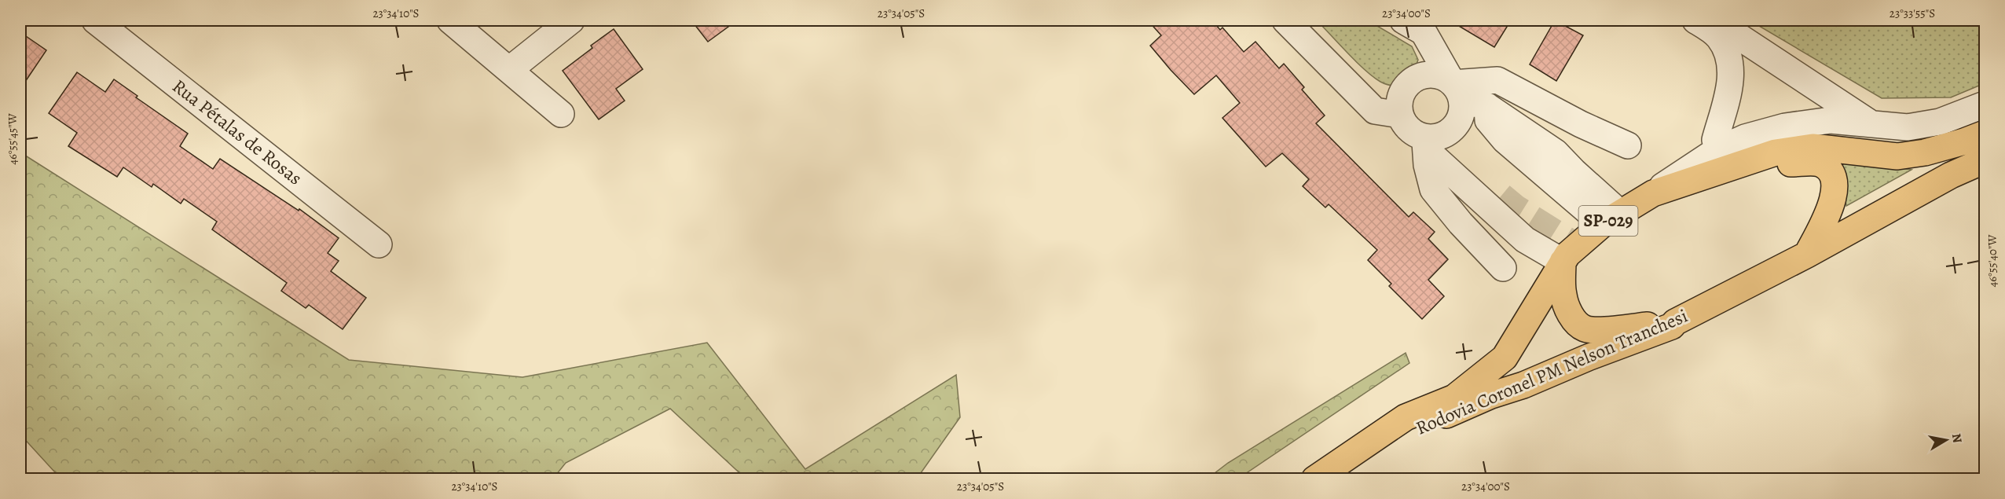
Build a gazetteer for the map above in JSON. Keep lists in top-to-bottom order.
{
  "streets": {
    "highway": ["SP-029", "Rodovia Coronel PM Nelson Tranchesi"],
    "street": ["Rua Pétalas de Rosas"]
  },
  "crossings": [
    ["SP-029", "Rodovia Coronel PM Nelson Tranchesi"]
  ],
  "north": "right",
  "coordinates": [
    "23°34'10\"S",
    "23°34'05\"S",
    "23°34'00\"S",
    "23°33'55\"S",
    "46°55'45\"W",
    "46°55'40\"W"
  ]
}
